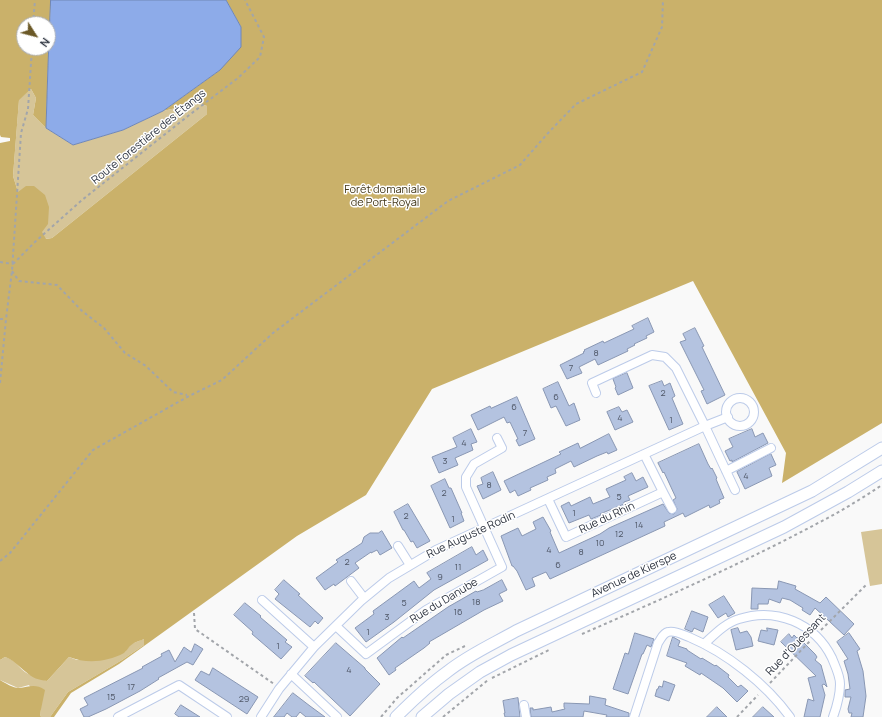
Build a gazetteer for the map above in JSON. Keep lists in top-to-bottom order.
{
  "streets": {
    "main road": ["Avenue de Kierspe"],
    "street": ["Rue du Rhin", "Rue Auguste Rodin", "Rue du Danube"],
    "path": ["Route Forestière des Étangs", "Rue d'Ouessant"]
  },
  "crossings": [
    ["Rue du Rhin", "Rue Auguste Rodin"],
    ["Rue Auguste Rodin", "Rue du Danube"]
  ],
  "parks": ["Forêt domaniale de Port-Royal"],
  "house_numbers": [
    "8",
    "7",
    "2",
    "6",
    "6",
    "4",
    "1",
    "7",
    "4",
    "3",
    "4",
    "8",
    "2",
    "5",
    "1",
    "2",
    "1",
    "14",
    "12",
    "10",
    "4",
    "8",
    "2",
    "6",
    "11",
    "9",
    "18",
    "5",
    "16",
    "3",
    "1",
    "1",
    "4",
    "17",
    "15",
    "29"
  ],
  "north": "bottom right"
}
